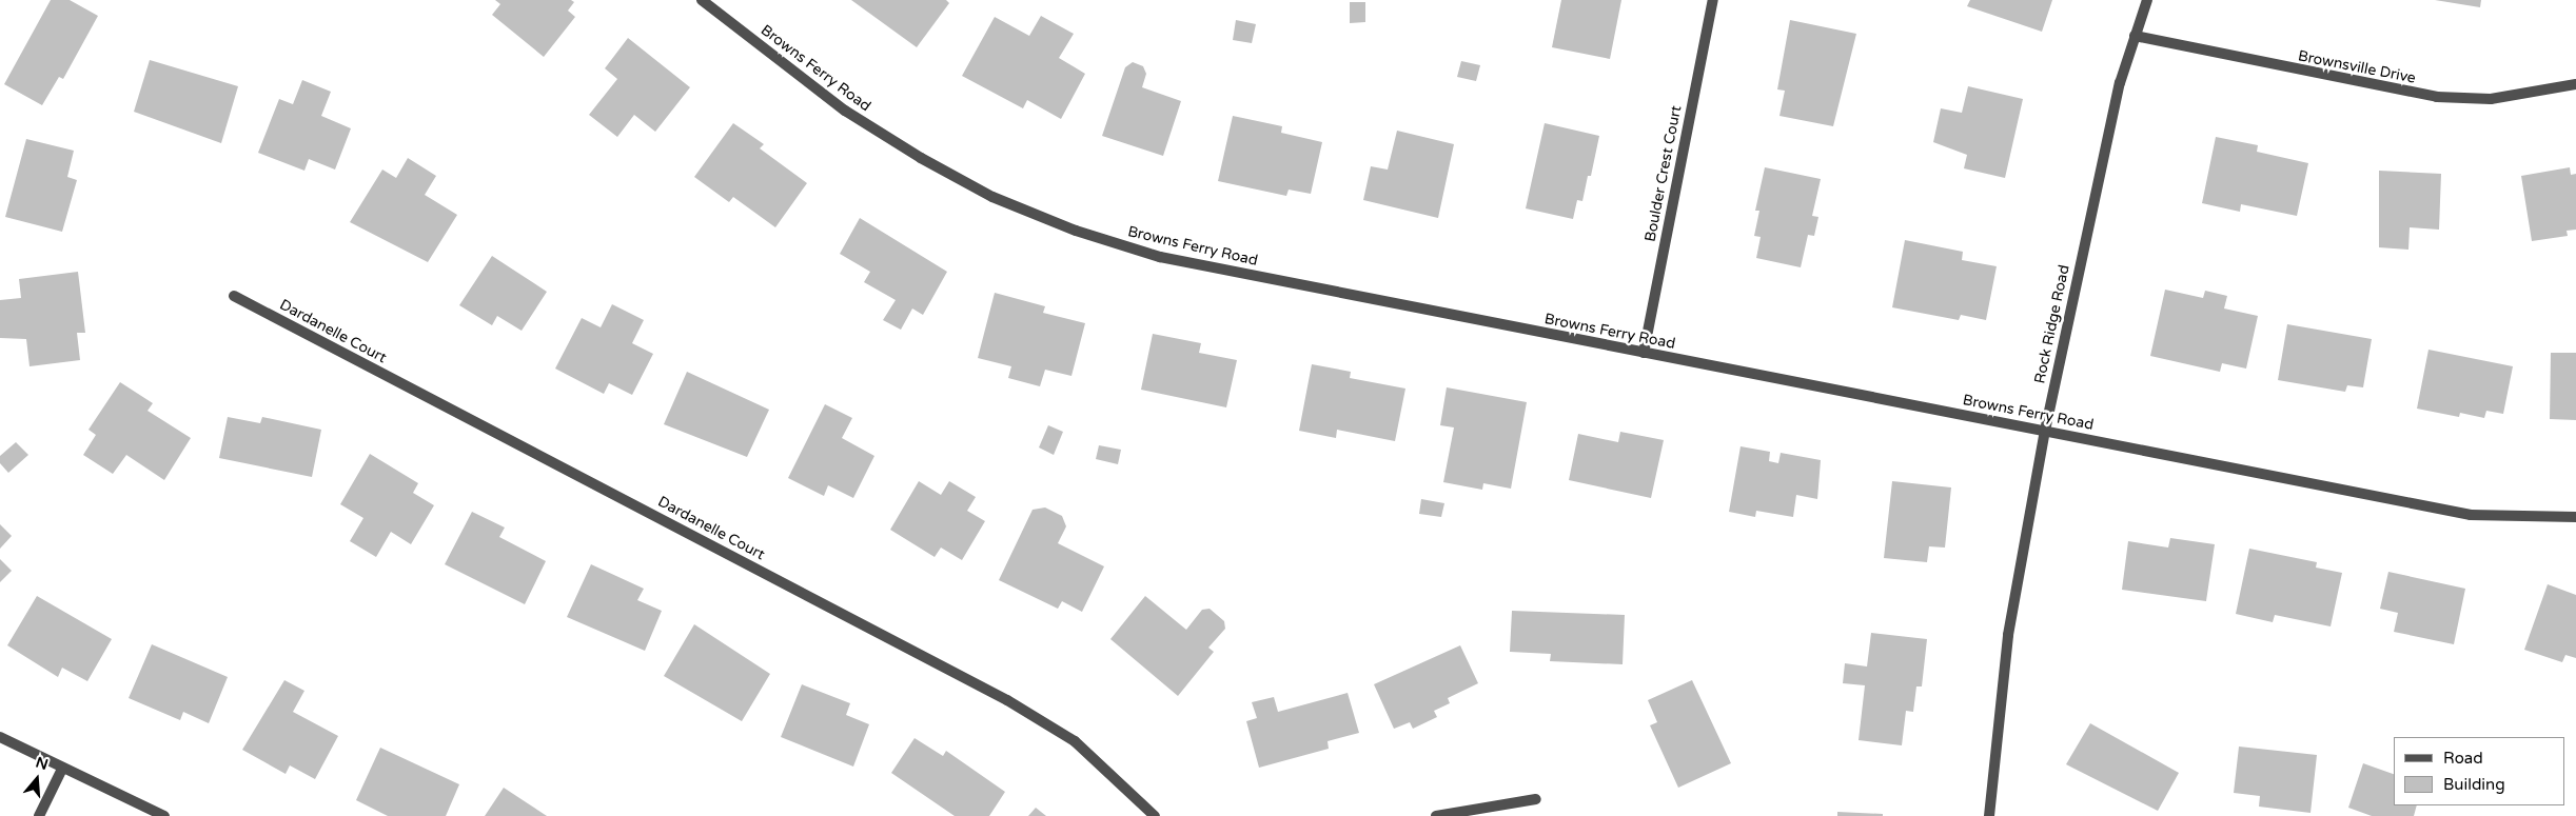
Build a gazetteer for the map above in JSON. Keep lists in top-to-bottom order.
{
  "streets": {
    "street": [
      "Brownsville Drive",
      "Browns Ferry Road",
      "Boulder Crest Court",
      "Rock Ridge Road",
      "Dardanelle Court"
    ]
  },
  "crossings": [
    ["Brownsville Drive", "Rock Ridge Road"],
    ["Browns Ferry Road", "Boulder Crest Court"],
    ["Browns Ferry Road", "Rock Ridge Road"]
  ],
  "legend": ["Road", "Building"],
  "north": "top"
}
